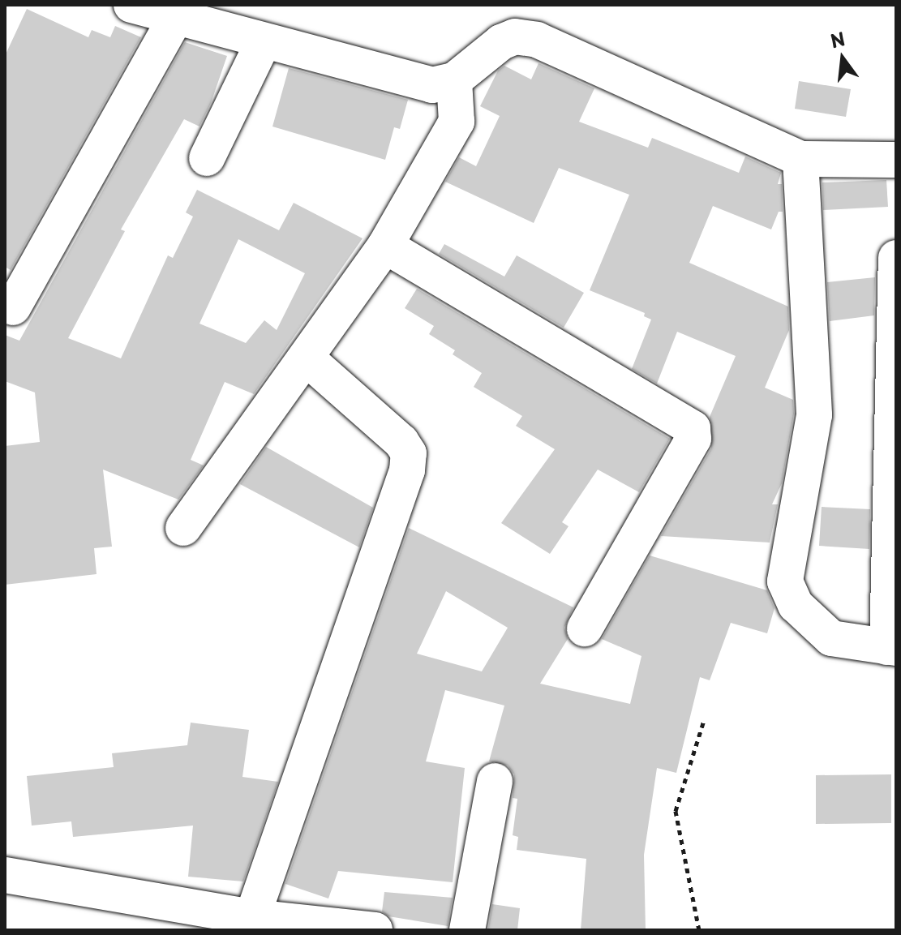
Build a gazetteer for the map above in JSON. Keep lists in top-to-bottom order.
{
  "north": "top"
}
